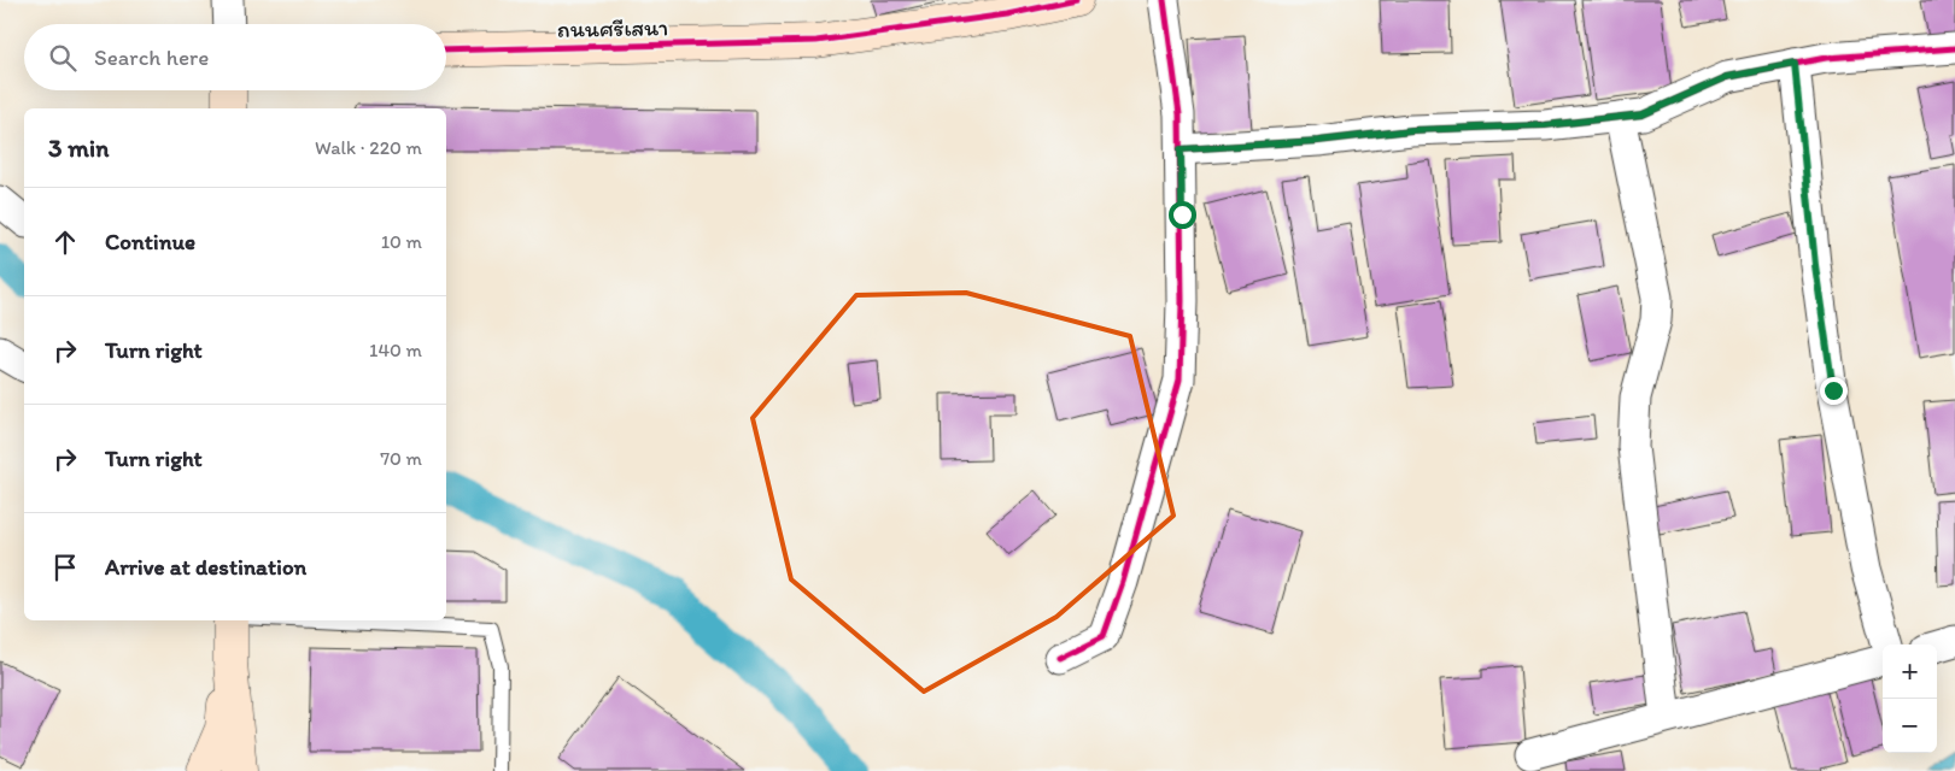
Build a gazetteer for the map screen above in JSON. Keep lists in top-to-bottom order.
{
  "streets": {
    "street": ["ถนนศรีเสนา"]
  },
  "page": {
    "search": "Search here",
    "heading": ["3 min", "Walk · 220 m"],
    "list": [
      ["Continue", "10 m"],
      ["Turn right", "140 m"],
      ["Turn right", "70 m"],
      "Arrive at destination"
    ],
    "map_buttons": ["+", "−"]
  }
}
